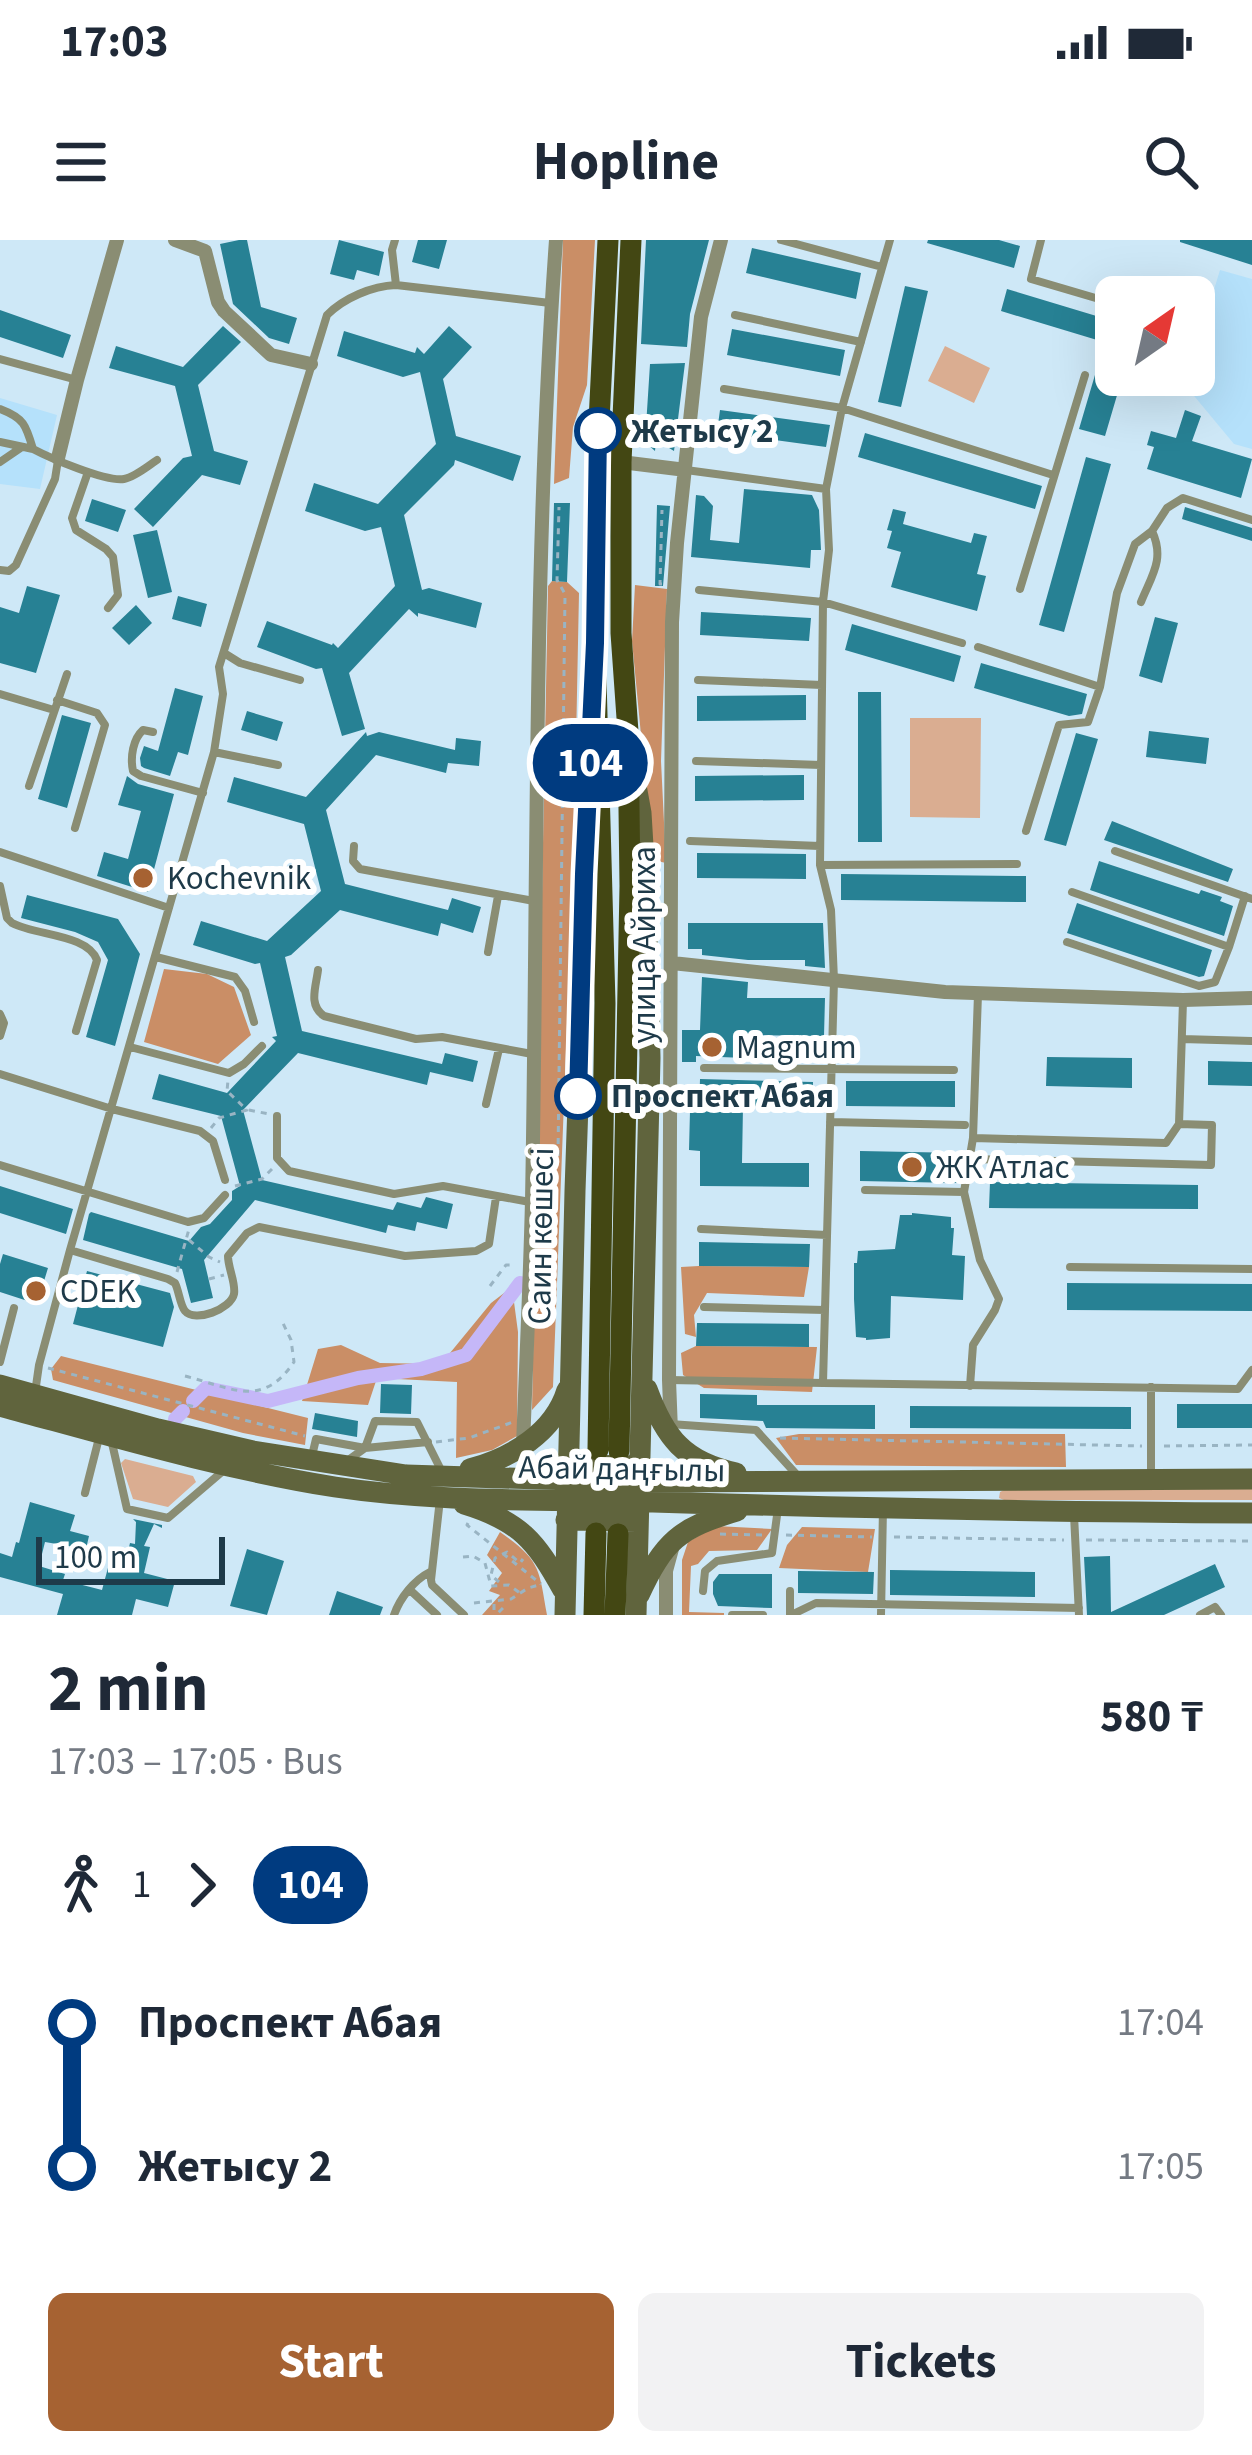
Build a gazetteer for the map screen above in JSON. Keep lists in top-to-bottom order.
{
  "streets": {
    "main road": ["Саин көшесі", "Абай даңғылы"],
    "street": ["улица Айриха"]
  },
  "crossings": [
    ["улица Айриха", "Саин көшесі"],
    ["Саин көшесі", "Абай даңғылы"]
  ],
  "places": [
    "Жетысу 2",
    "Kochevnik",
    "Magnum",
    "Проспект Абая",
    "ЖК Атлас",
    "CDEK"
  ],
  "lines": ["bus line 104"],
  "scale_bar": "100 m",
  "north": "top right",
  "page": {
    "status": "17:03",
    "header": "Hopline",
    "on_map": "104",
    "scale": "100 m",
    "heading": ["2 min", "17:03 – 17:05 · Bus", "580 ₸"],
    "legs": ["1", "104"],
    "list": [
      {
        "name": "Проспект Абая",
        "value": "17:04"
      },
      {
        "name": "Жетысу 2",
        "value": "17:05"
      }
    ],
    "buttons": ["Start", "Tickets"]
  }
}
